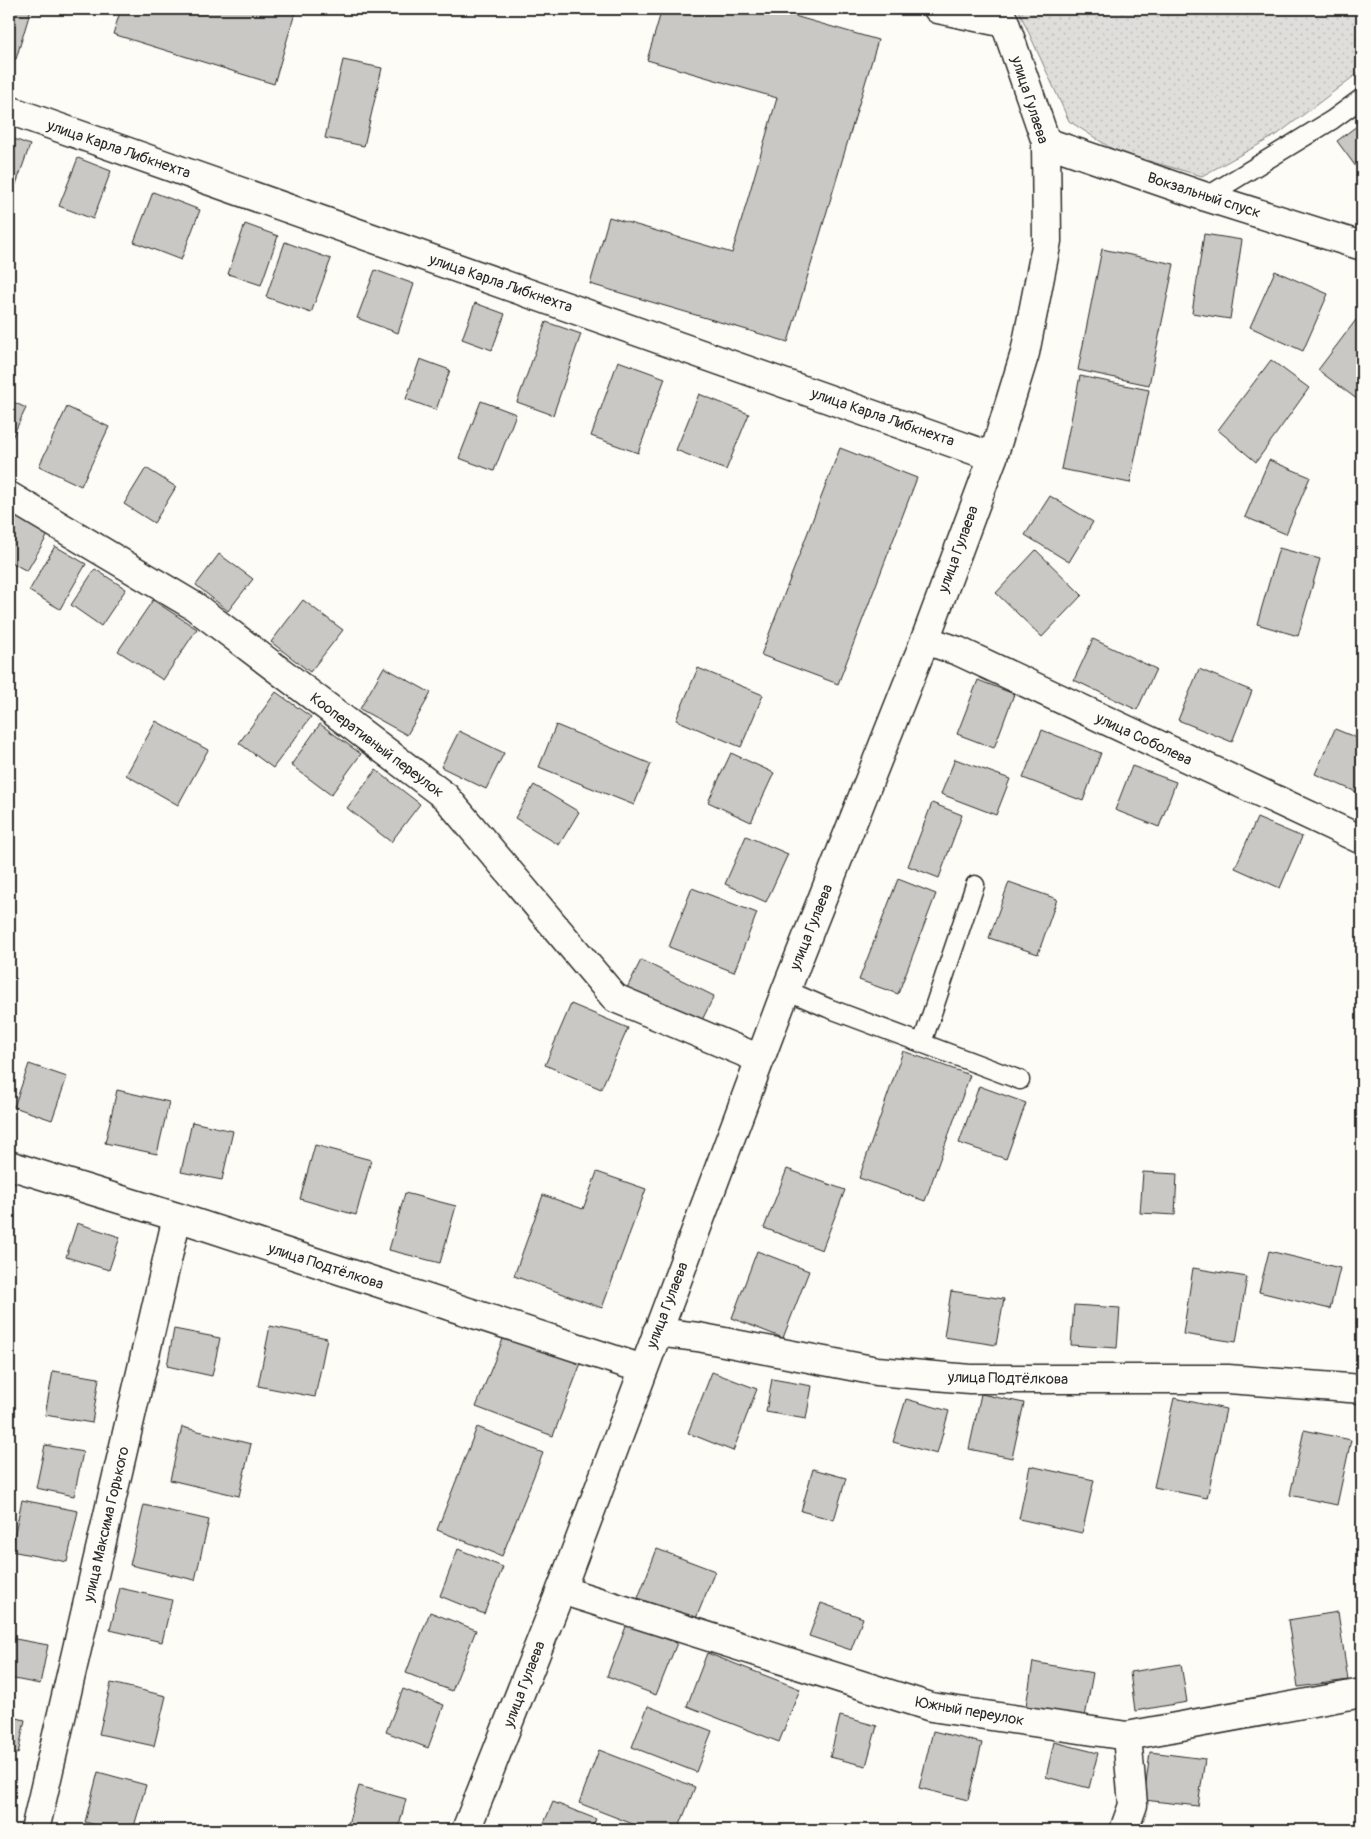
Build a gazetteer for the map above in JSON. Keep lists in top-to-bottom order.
{
  "streets": {
    "street": [
      "улица Гулаева",
      "улица Карла Либкнехта",
      "Вокзальный спуск",
      "улица Соболева",
      "Кооперативный переулок",
      "улица Подтёлкова",
      "улица Максима Горького",
      "Южный переулок"
    ]
  },
  "crossings": [
    ["улица Гулаева", "улица Карла Либкнехта"],
    ["улица Гулаева", "Вокзальный спуск"],
    ["улица Гулаева", "улица Соболева"],
    ["улица Гулаева", "Кооперативный переулок"],
    ["улица Гулаева", "улица Подтёлкова"],
    ["улица Гулаева", "Южный переулок"],
    ["улица Подтёлкова", "улица Максима Горького"]
  ]
}
